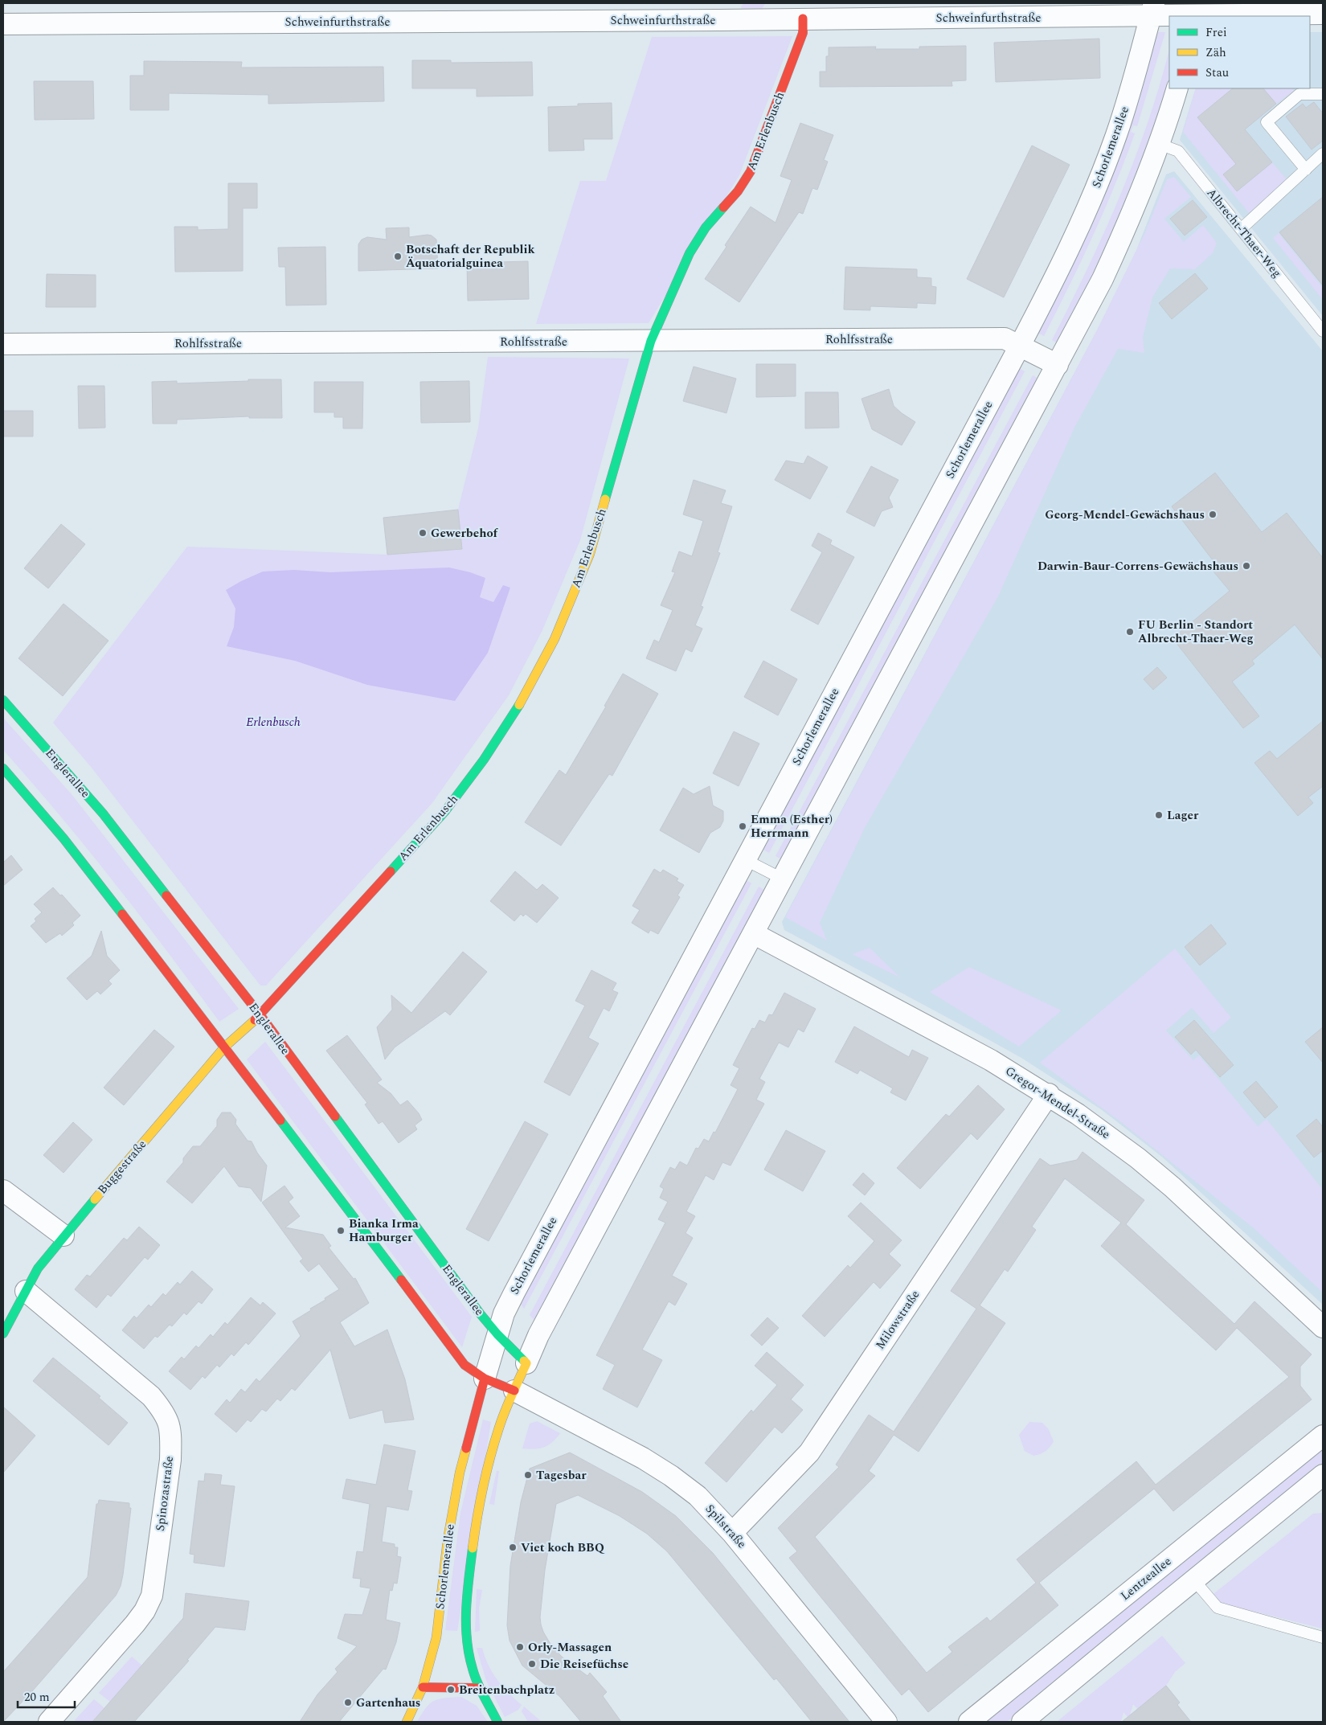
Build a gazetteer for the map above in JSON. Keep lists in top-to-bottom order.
{
  "streets": {
    "main road": [
      "Am Erlenbusch",
      "Schorlemerallee",
      "Englerallee",
      "Buggestraße"
    ],
    "street": [
      "Schweinfurthstraße",
      "Rohlfsstraße",
      "Gregor-Mendel-Straße",
      "Milowstraße",
      "Spinozastraße",
      "Spilstraße",
      "Lentzeallee"
    ],
    "lane": ["Albrecht-Thaer-Weg"]
  },
  "crossings": [
    ["Schweinfurthstraße", "Am Erlenbusch"],
    ["Schweinfurthstraße", "Schorlemerallee"],
    ["Am Erlenbusch", "Rohlfsstraße"],
    ["Am Erlenbusch", "Englerallee"],
    ["Am Erlenbusch", "Buggestraße"],
    ["Schorlemerallee", "Albrecht-Thaer-Weg"],
    ["Schorlemerallee", "Rohlfsstraße"],
    ["Schorlemerallee", "Englerallee"],
    ["Schorlemerallee", "Gregor-Mendel-Straße"],
    ["Schorlemerallee", "Spilstraße"],
    ["Englerallee", "Buggestraße"],
    ["Gregor-Mendel-Straße", "Milowstraße"],
    ["Buggestraße", "Spinozastraße"],
    ["Milowstraße", "Spilstraße"]
  ],
  "parks": ["Erlenbusch"],
  "places": [
    "Botschaft der Republik Äquatorialguinea",
    "Georg-Mendel-Gewächshaus",
    "Gewerbehof",
    "Darwin-Baur-Correns-Gewächshaus",
    "FU Berlin - Standort Albrecht-Thaer-Weg",
    "Lager",
    "Emma (Esther) Herrmann",
    "Bianka Irma Hamburger",
    "Tagesbar",
    "Viet koch BBQ",
    "Orly-Massagen",
    "Die Reisefüchse",
    "Breitenbachplatz",
    "Gartenhaus"
  ],
  "legend": ["Frei", "Zäh", "Stau"],
  "scale_bar": "20 m"
}
